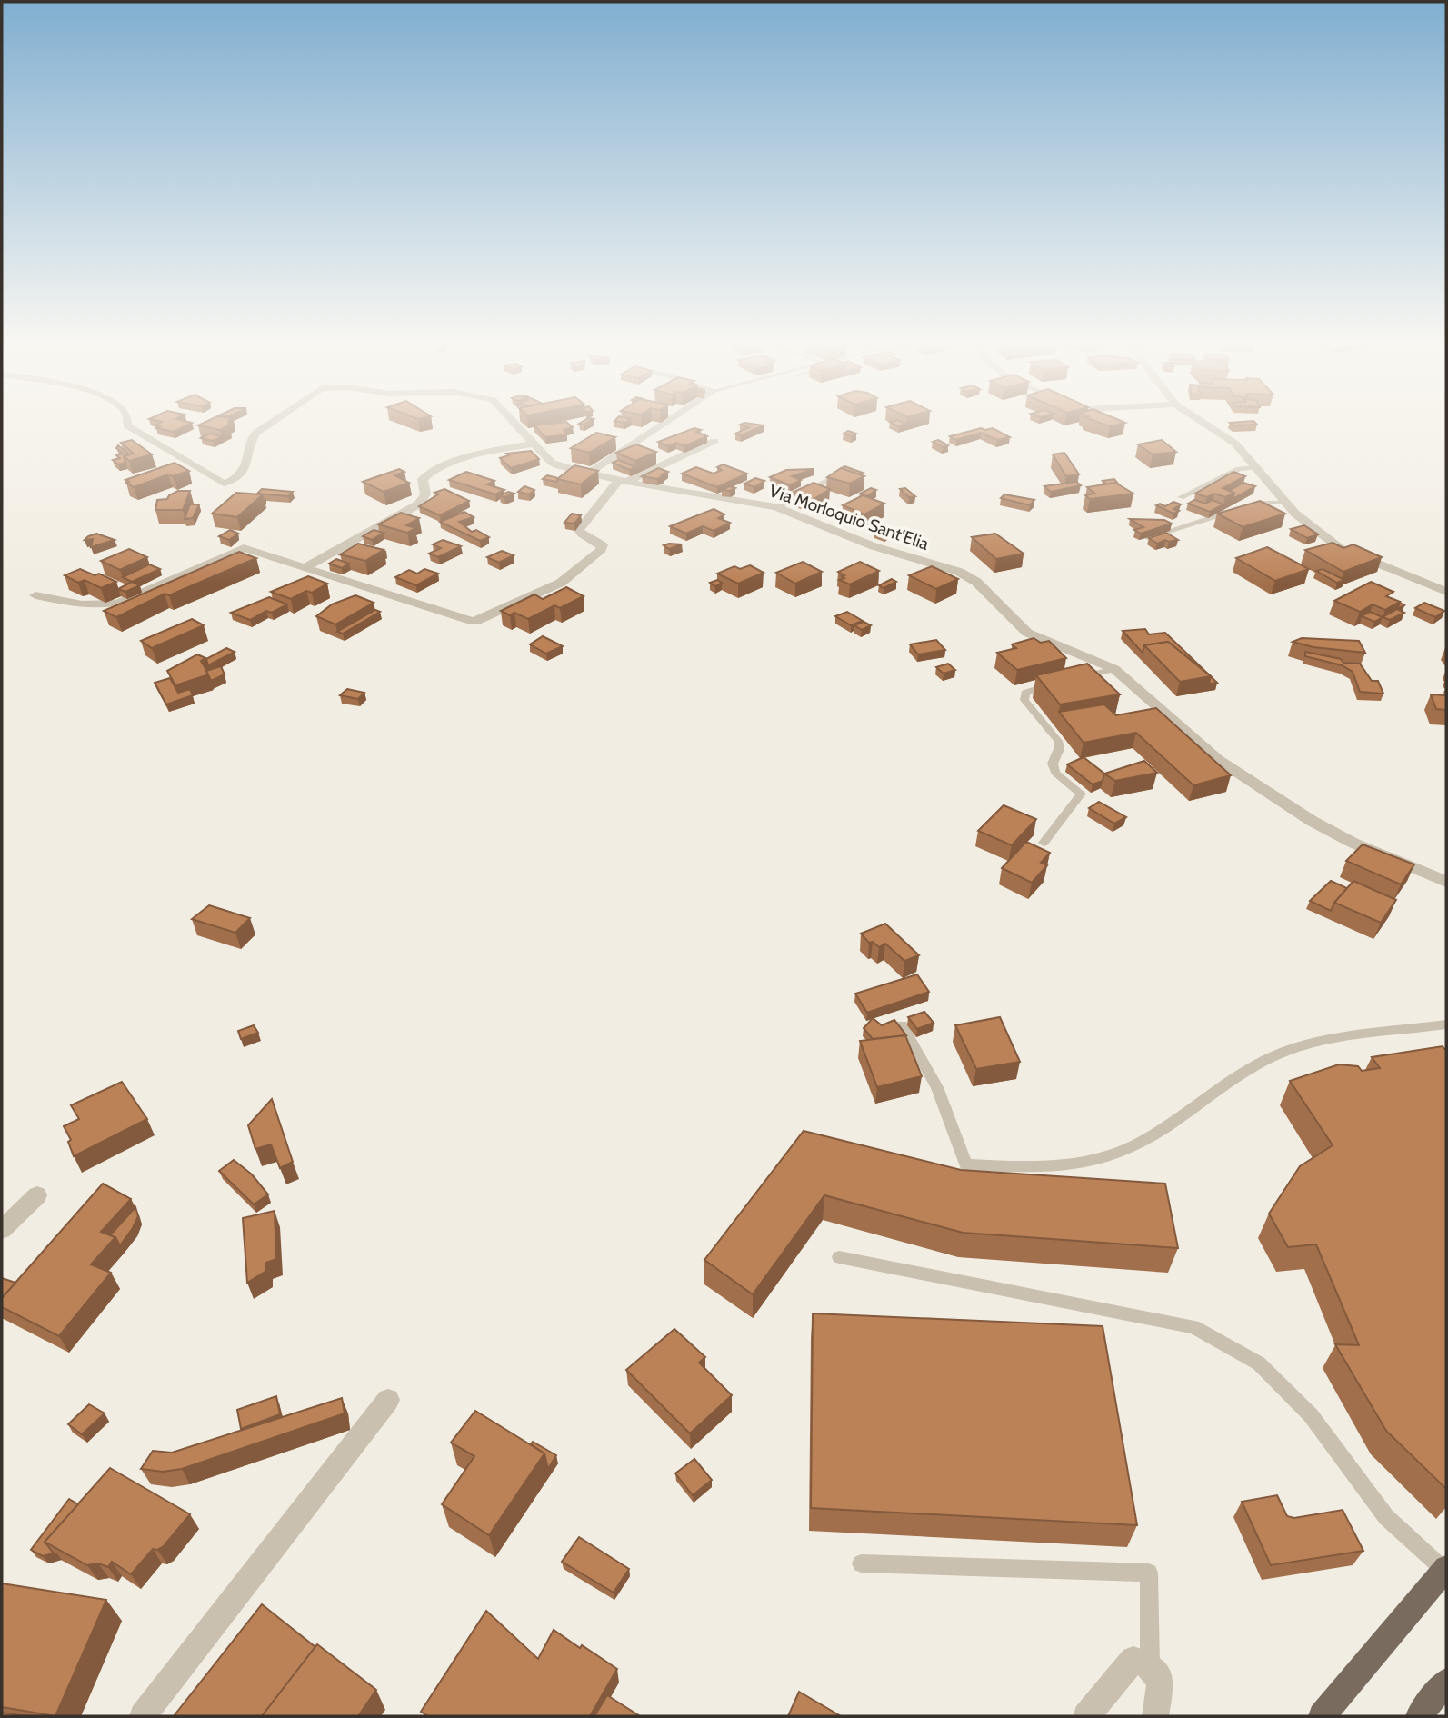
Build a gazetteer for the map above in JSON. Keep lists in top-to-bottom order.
{
  "streets": {
    "street": ["Via Morloquio Sant'Elia"]
  }
}
